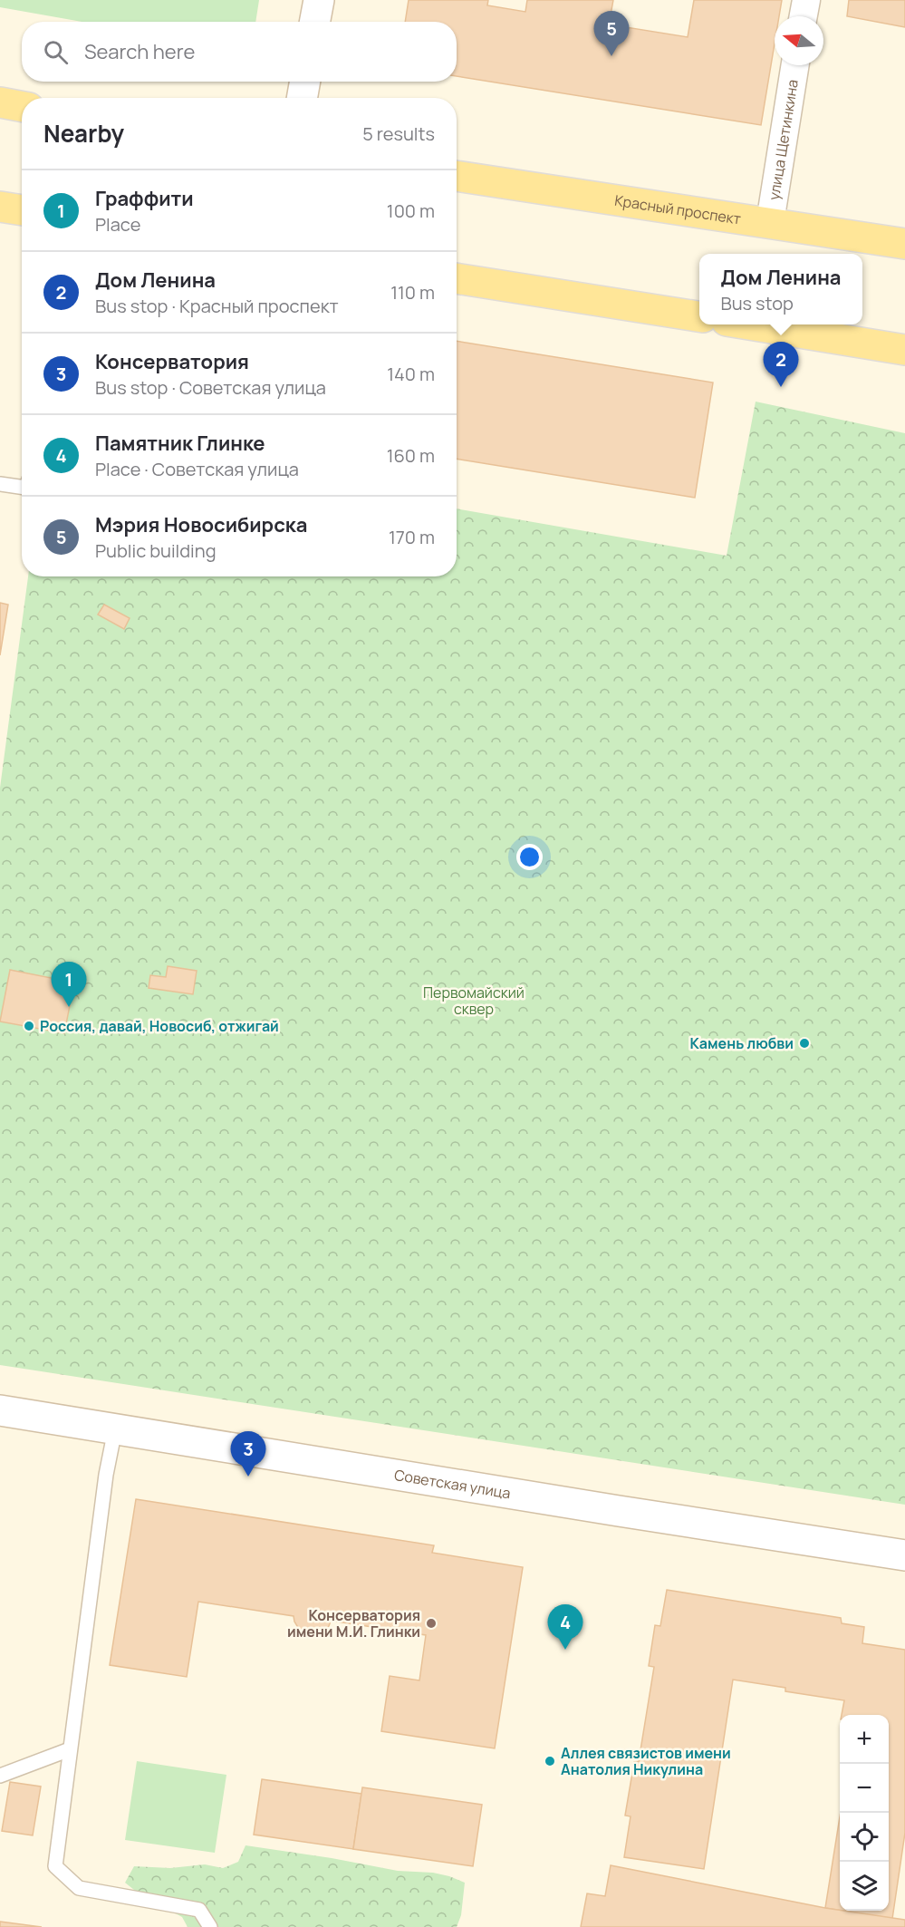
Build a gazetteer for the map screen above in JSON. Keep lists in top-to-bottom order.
{
  "streets": {
    "main road": ["Красный проспект"],
    "street": ["улица Щетинкина", "Советская улица"]
  },
  "crossings": [
    ["улица Щетинкина", "Красный проспект"]
  ],
  "parks": ["Первомайский сквер"],
  "places": [
    "Россия, давай, Новосиб, отжигай",
    "Камень любви",
    "Консерватория имени М.И. Глинки",
    "Аллея связистов имени Анатолия Никулина"
  ],
  "north": "left",
  "page": {
    "pins": [
      "5",
      "2",
      "1",
      "3",
      "4"
    ],
    "search": "Search here",
    "heading": ["Nearby", "5 results"],
    "list": [
      {
        "mark": "1",
        "name": "Граффити",
        "note": "Place",
        "value": "100 m"
      },
      {
        "mark": "2",
        "name": "Дом Ленина",
        "note": "Bus stop · Красный проспект",
        "value": "110 m"
      },
      {
        "mark": "3",
        "name": "Консерватория",
        "note": "Bus stop · Советская улица",
        "value": "140 m"
      },
      {
        "mark": "4",
        "name": "Памятник Глинке",
        "note": "Place · Советская улица",
        "value": "160 m"
      },
      {
        "mark": "5",
        "name": "Мэрия Новосибирска",
        "note": "Public building",
        "value": "170 m"
      }
    ],
    "popup": ["Дом Ленина", "Bus stop"],
    "map_buttons": ["+", "−"]
  }
}
